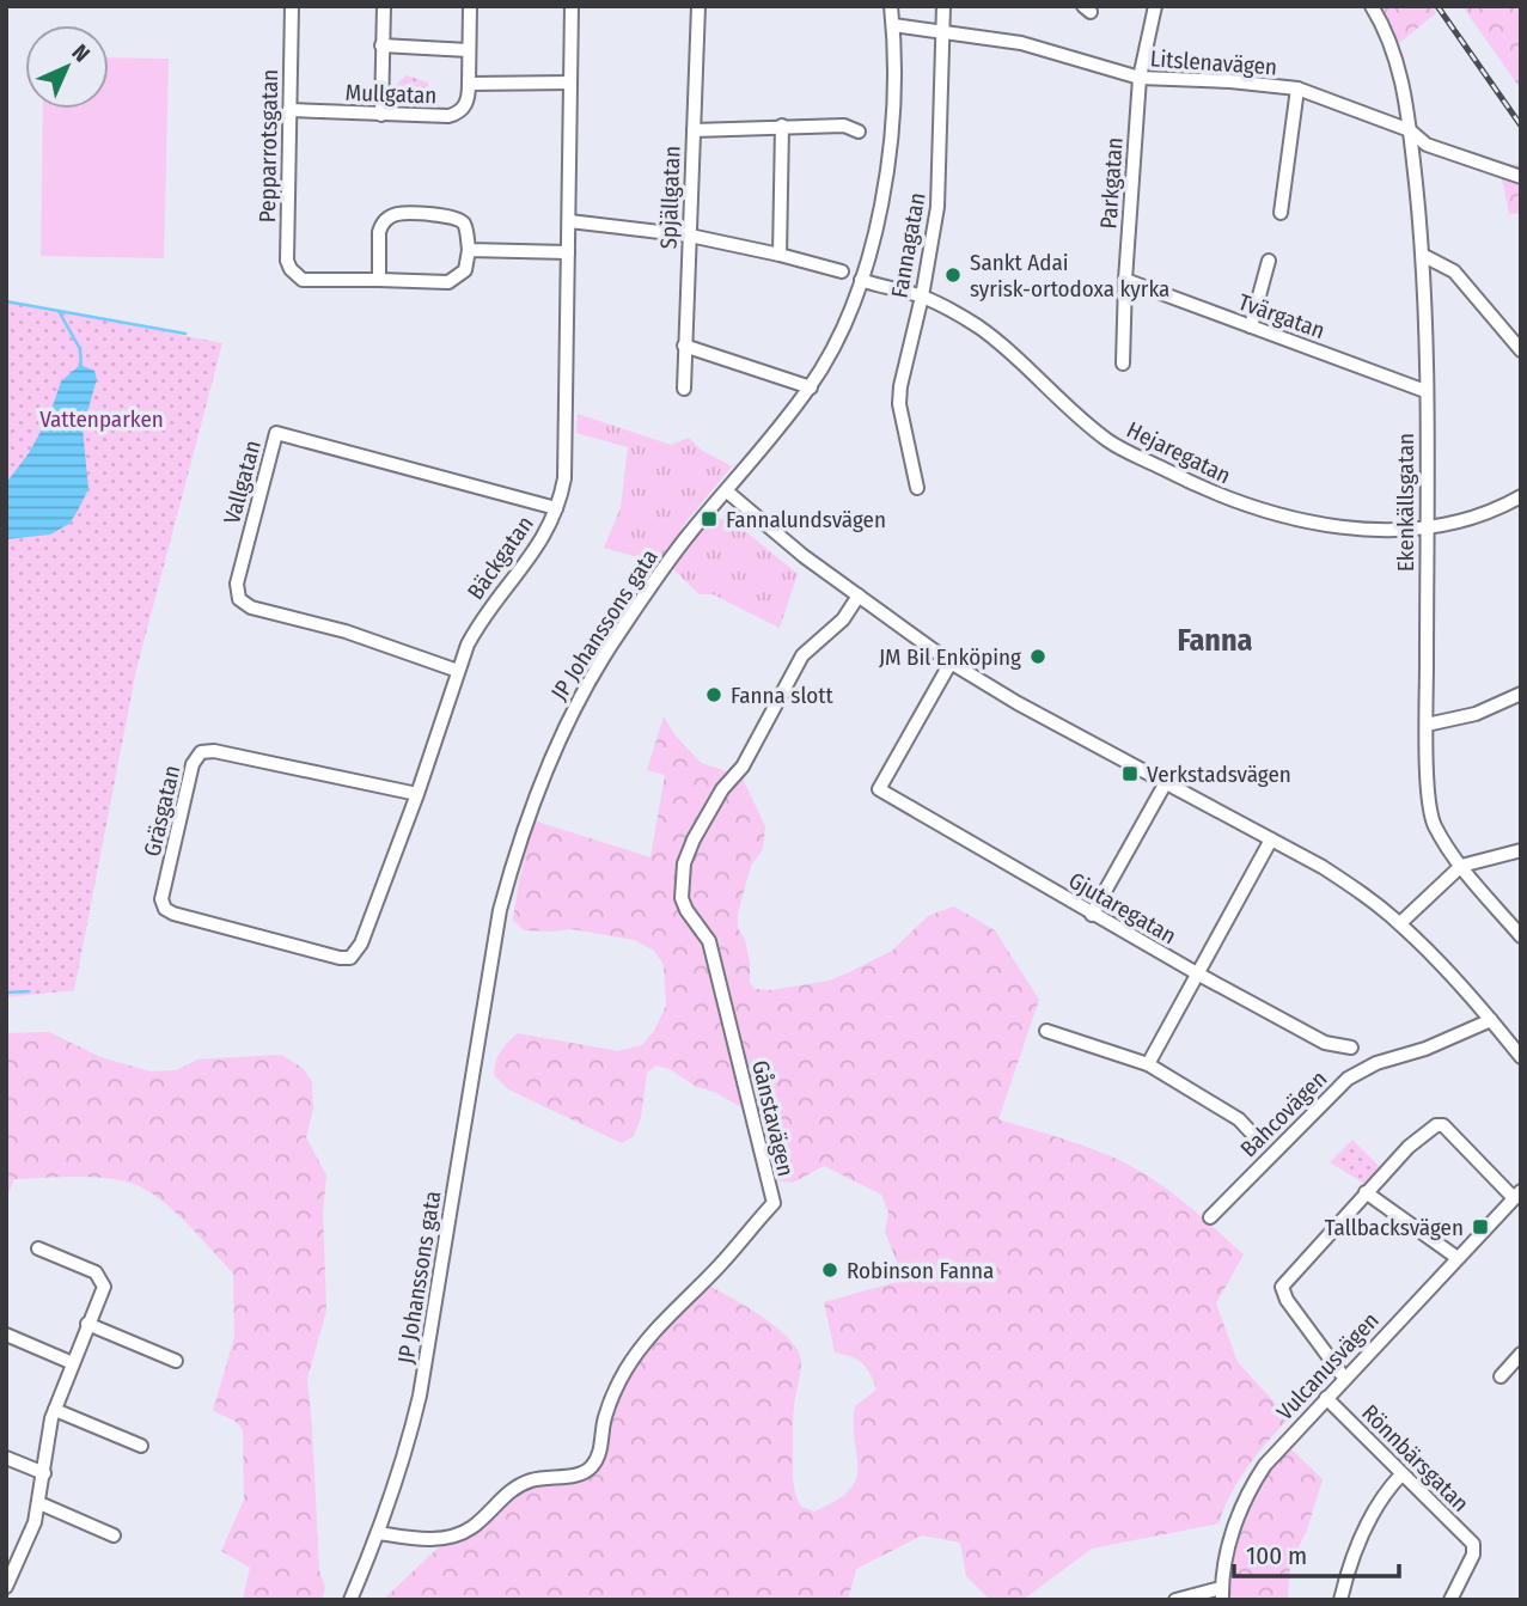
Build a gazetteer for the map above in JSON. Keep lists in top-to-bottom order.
{
  "streets": {
    "street": [
      "Litslenavägen",
      "Mullgatan",
      "Pepparrotsgatan",
      "Parkgatan",
      "Spjällgatan",
      "Fannagatan",
      "Tvärgatan",
      "Hejaregatan",
      "Vallgatan",
      "Ekenkällsgatan",
      "Bäckgatan",
      "JP Johanssons gata",
      "Gräsgatan",
      "Gjutaregatan",
      "Bahcovägen",
      "Gånstavägen",
      "Vulcanusvägen",
      "Rönnbärsgatan"
    ]
  },
  "crossings": [
    ["Litslenavägen", "Parkgatan"],
    ["Litslenavägen", "Fannagatan"],
    ["Litslenavägen", "Ekenkällsgatan"],
    ["Litslenavägen", "JP Johanssons gata"],
    ["Mullgatan", "Pepparrotsgatan"],
    ["Mullgatan", "Bäckgatan"],
    ["Parkgatan", "Tvärgatan"],
    ["Fannagatan", "Hejaregatan"],
    ["Tvärgatan", "Ekenkällsgatan"],
    ["Hejaregatan", "Ekenkällsgatan"],
    ["Hejaregatan", "JP Johanssons gata"],
    ["Vallgatan", "Bäckgatan"],
    ["Bäckgatan", "Gräsgatan"],
    ["JP Johanssons gata", "Gånstavägen"],
    ["Vulcanusvägen", "Rönnbärsgatan"]
  ],
  "districts": ["Fanna"],
  "parks": ["Vattenparken"],
  "places": {
    "other": [
      "Sankt Adai syrisk-ortodoxa kyrka",
      "JM Bil Enköping",
      "Fanna slott",
      "Robinson Fanna"
    ],
    "transit": ["Fannalundsvägen", "Verkstadsvägen", "Tallbacksvägen"]
  },
  "scale_bar": "100 m",
  "north": "top right"
}
